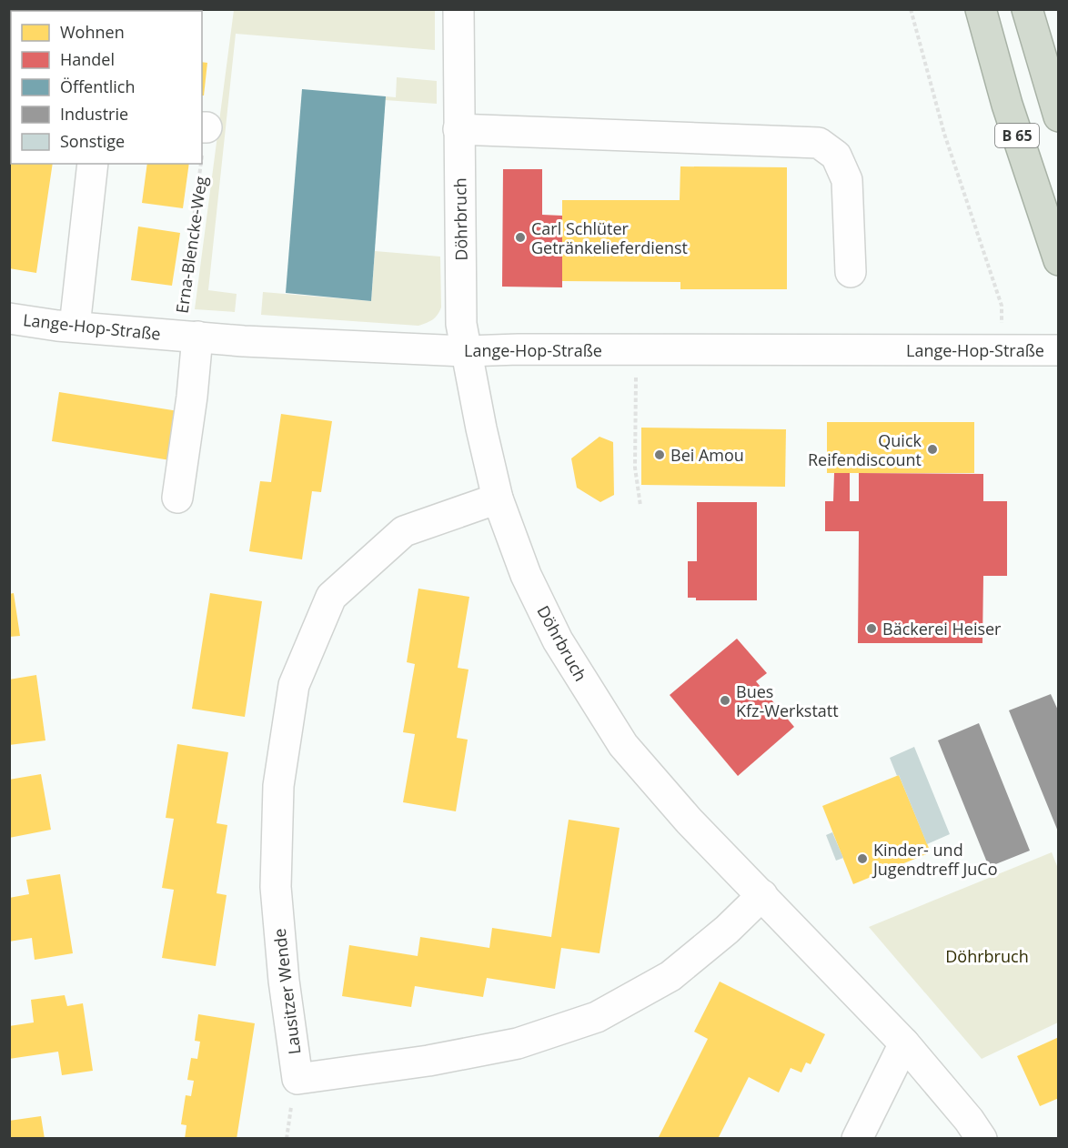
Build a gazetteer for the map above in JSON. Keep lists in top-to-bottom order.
{
  "streets": {
    "highway": ["B 65"],
    "street": ["Döhrbruch", "Lange-Hop-Straße", "Lausitzer Wende"],
    "path": ["Erna-Blencke-Weg"]
  },
  "crossings": [
    ["Döhrbruch", "Lange-Hop-Straße"],
    ["Döhrbruch", "Lausitzer Wende"],
    ["Erna-Blencke-Weg", "Lange-Hop-Straße"]
  ],
  "parks": ["Döhrbruch"],
  "places": [
    "Carl Schlüter Getränkelieferdienst",
    "Quick Reifendiscount",
    "Bei Amou",
    "Bäckerei Heiser",
    "Bues Kfz-Werkstatt",
    "Kinder- und Jugendtreff JuCo"
  ],
  "legend": [
    "Wohnen",
    "Handel",
    "Öffentlich",
    "Industrie",
    "Sonstige"
  ]
}
